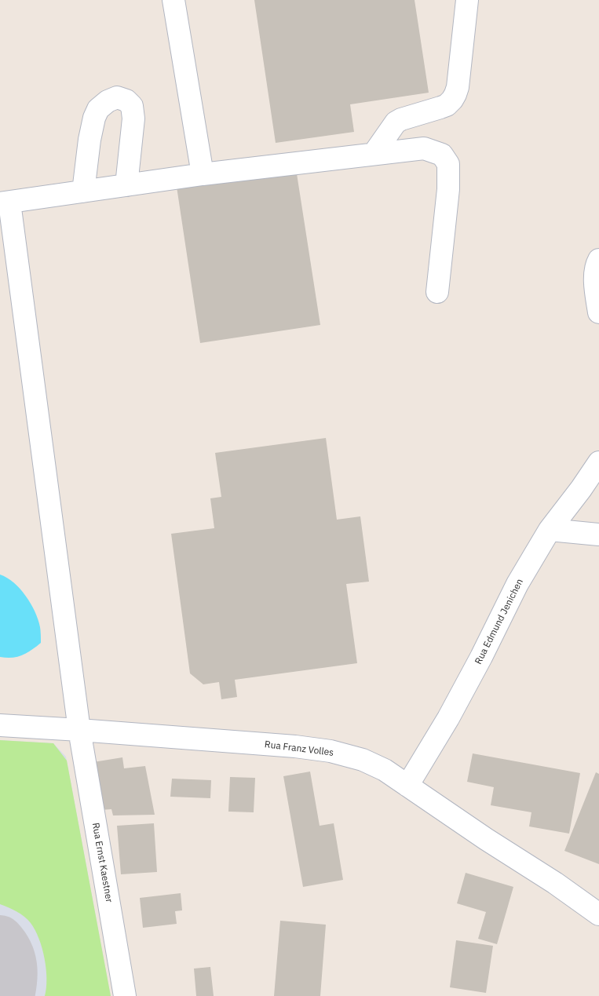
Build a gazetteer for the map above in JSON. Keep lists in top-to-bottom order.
{
  "streets": {
    "street": ["Rua Edmund Jenichen", "Rua Franz Volles", "Rua Ernst Kaestner"]
  },
  "crossings": [
    ["Rua Edmund Jenichen", "Rua Franz Volles"],
    ["Rua Franz Volles", "Rua Ernst Kaestner"]
  ]
}
